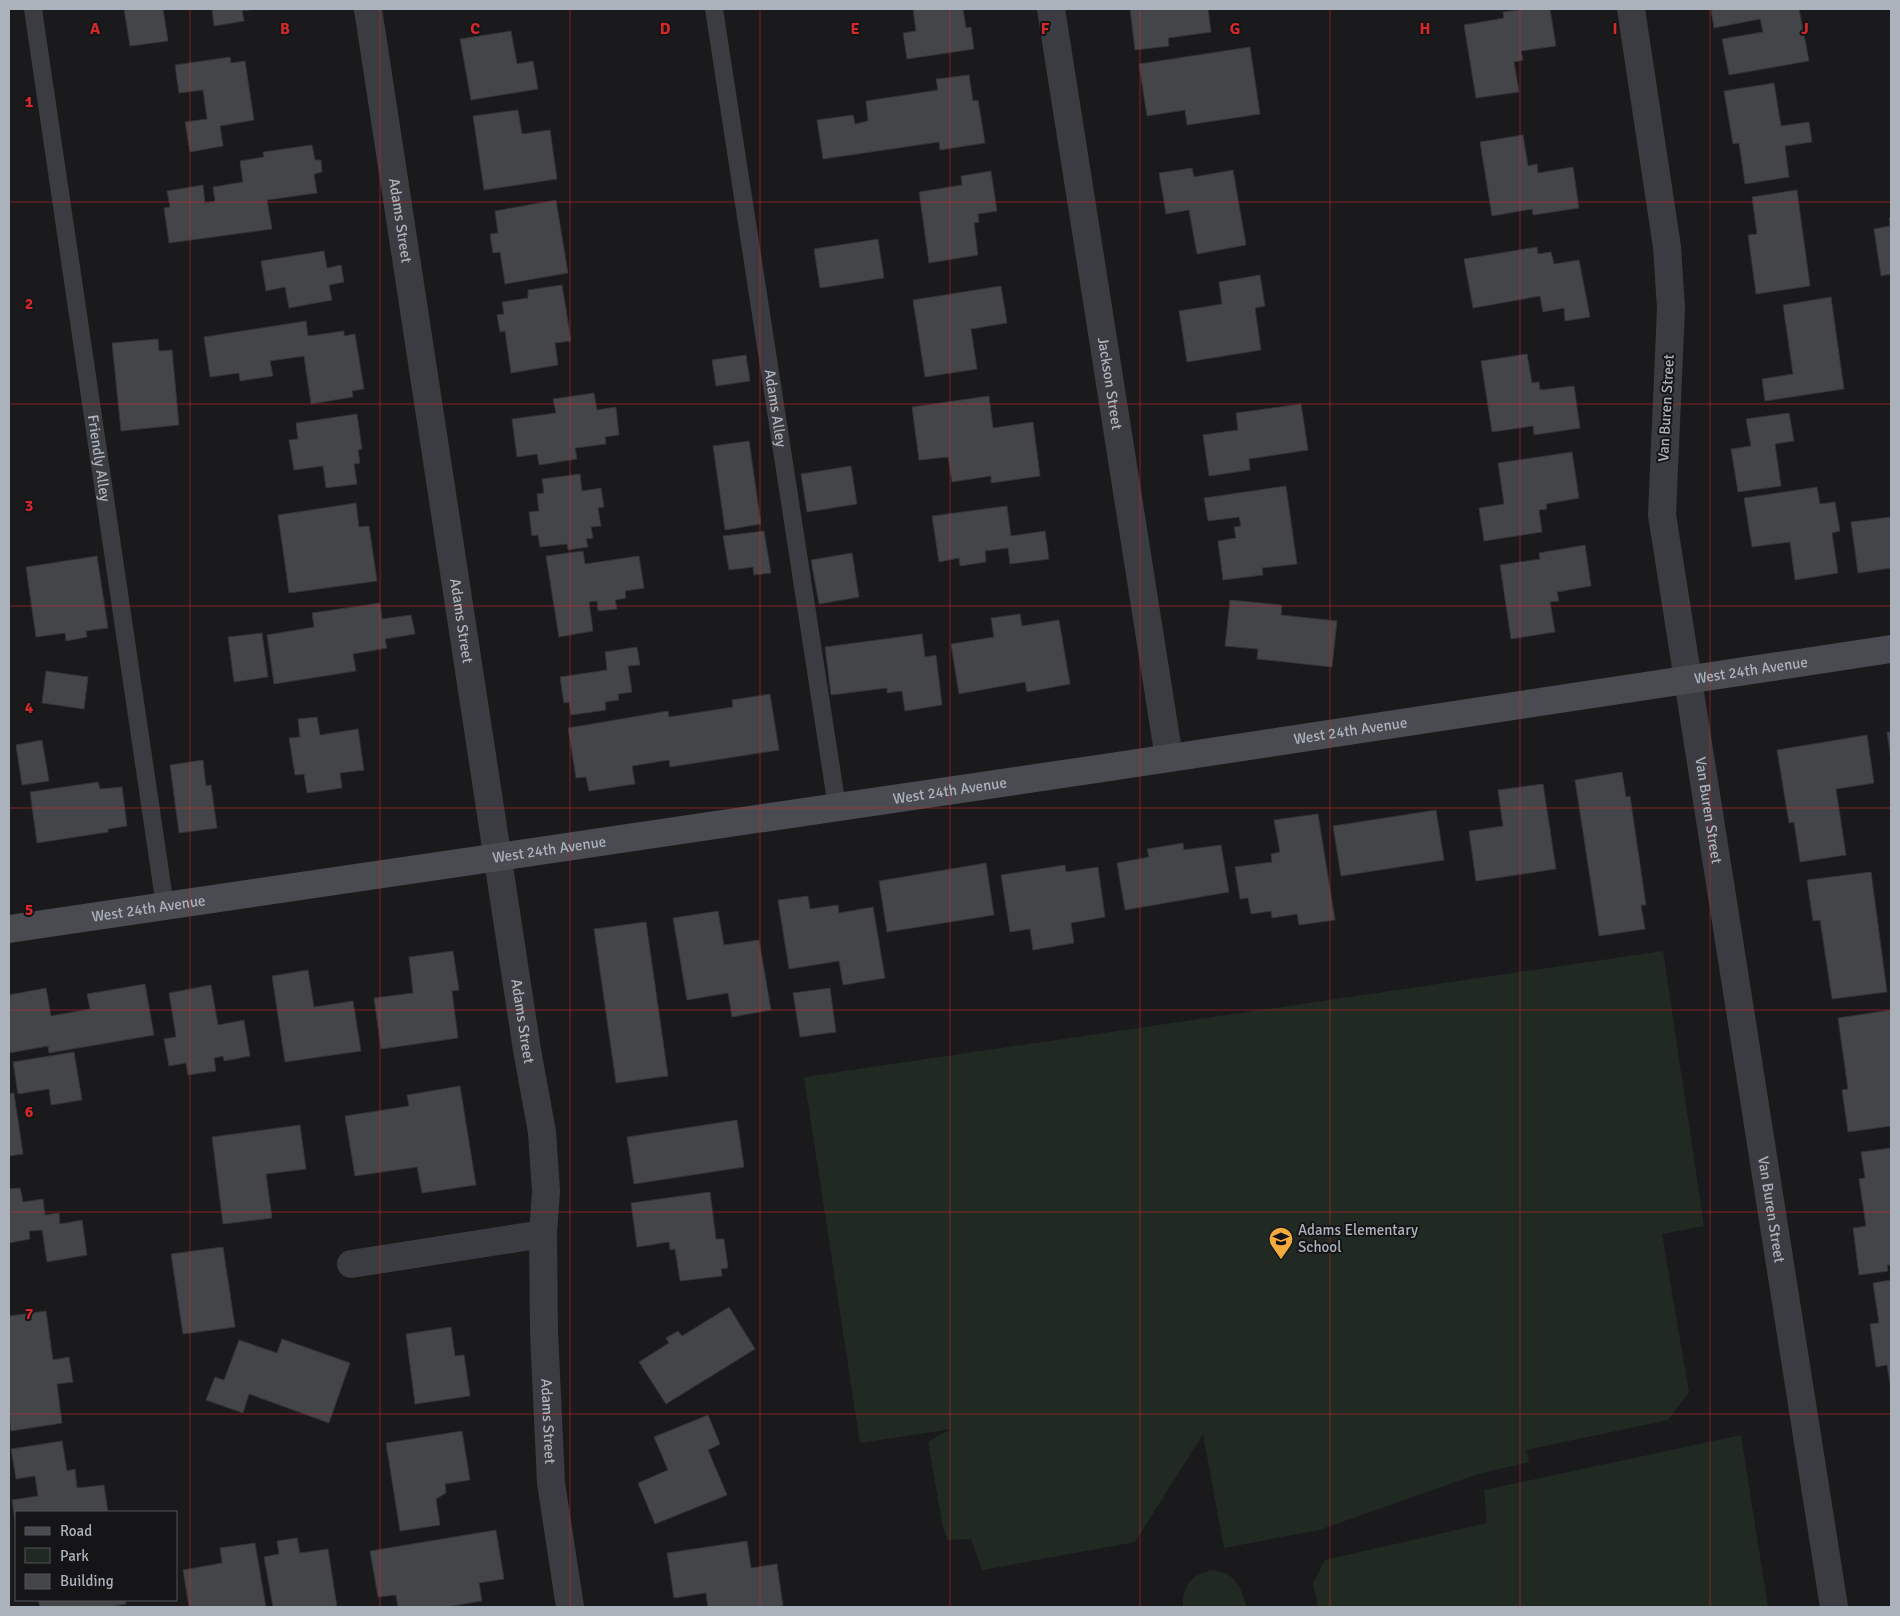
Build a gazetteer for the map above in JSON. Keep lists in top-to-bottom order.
{
  "streets": {
    "street": [
      "Adams Street",
      "Jackson Street",
      "Van Buren Street",
      "West 24th Avenue"
    ],
    "lane": ["Adams Alley", "Friendly Alley"]
  },
  "crossings": [
    ["Adams Street", "West 24th Avenue"],
    ["Jackson Street", "West 24th Avenue"],
    ["Adams Alley", "West 24th Avenue"],
    ["Van Buren Street", "West 24th Avenue"],
    ["Friendly Alley", "West 24th Avenue"]
  ],
  "places": {
    "school or university": ["Adams Elementary School"]
  },
  "legend": ["Road", "Park", "Building"],
  "grid": {
    "columns": [
      "A",
      "B",
      "C",
      "D",
      "E",
      "F",
      "G",
      "H",
      "I",
      "J"
    ],
    "rows": [
      "1",
      "2",
      "3",
      "4",
      "5",
      "6",
      "7"
    ]
  }
}
